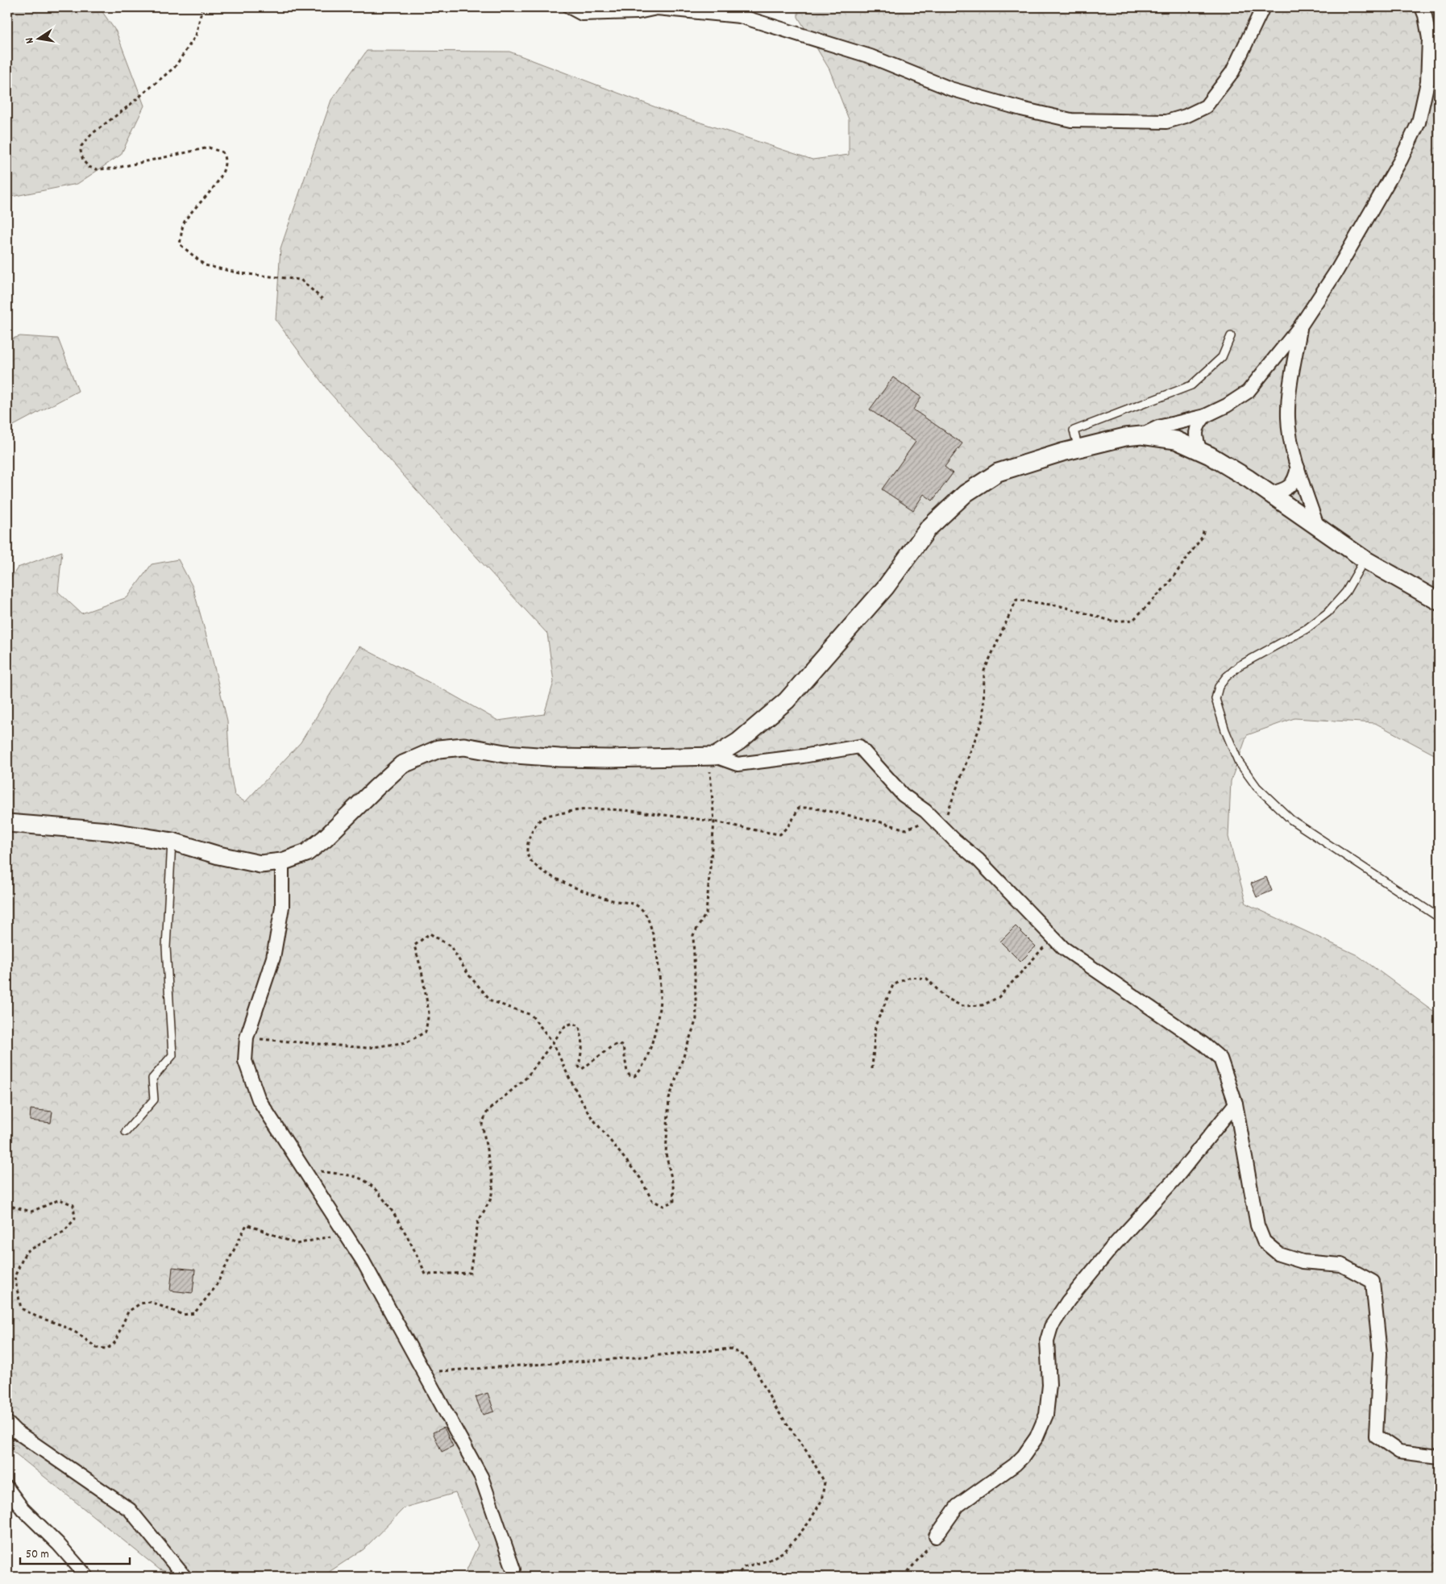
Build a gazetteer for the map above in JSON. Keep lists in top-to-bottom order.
{
  "scale_bar": "50 m",
  "north": "left"
}
